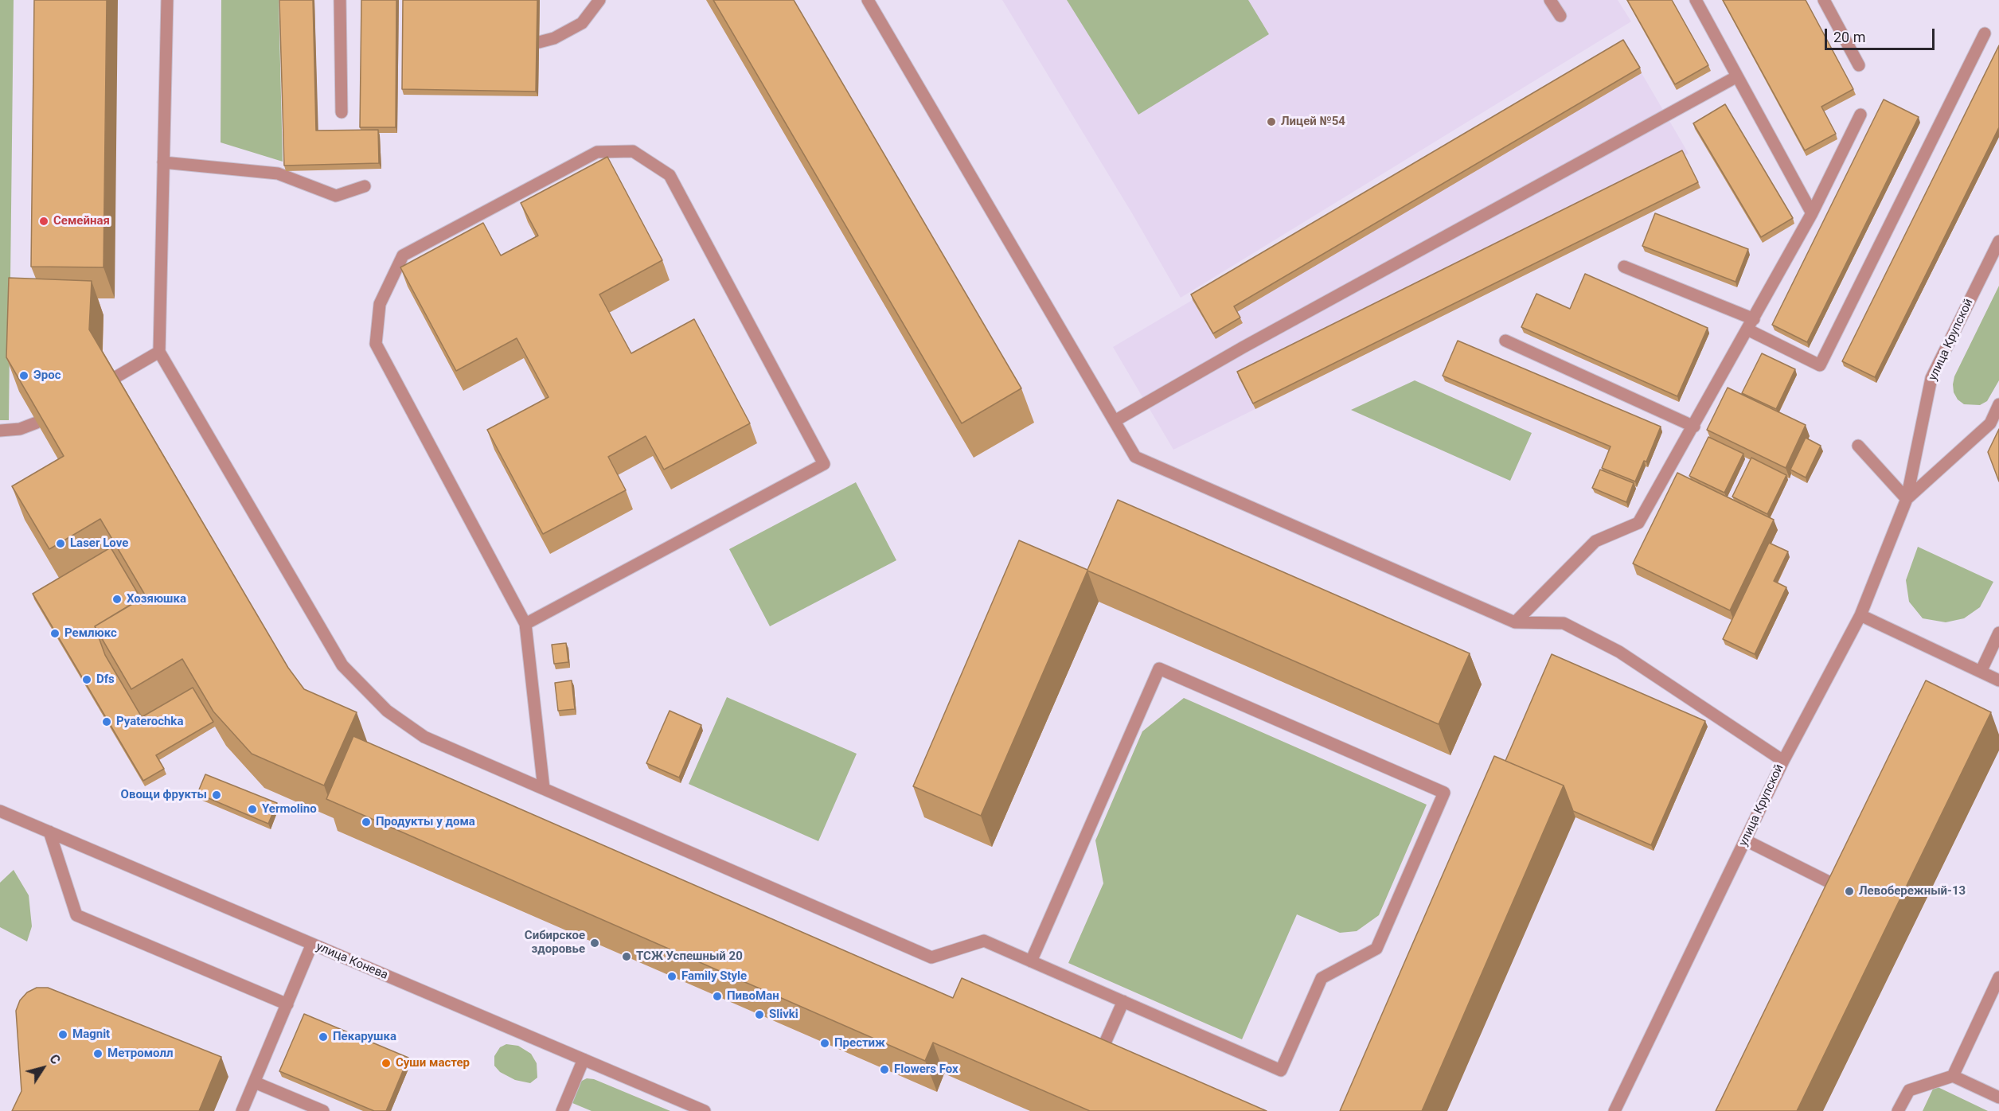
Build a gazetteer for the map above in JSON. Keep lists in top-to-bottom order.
{
  "streets": {
    "street": ["улица Крупской", "улица Конева"]
  },
  "places": [
    "Лицей №54",
    "Семейная",
    "Эрос",
    "Laser Love",
    "Хозяюшка",
    "Ремлюкс",
    "Dfs",
    "Pyaterochka",
    "Овощи фрукты",
    "Yermolino",
    "Продукты у дома",
    "Левобережный-13",
    "Сибирское здоровье",
    "ТСЖ Успешный 20",
    "Family Style",
    "ПивоМан",
    "Slivki",
    "Magnit",
    "Пекарушка",
    "Престиж",
    "Метромолл",
    "Суши мастер",
    "Flowers Fox"
  ],
  "scale_bar": "20 m",
  "north": "top right"
}
